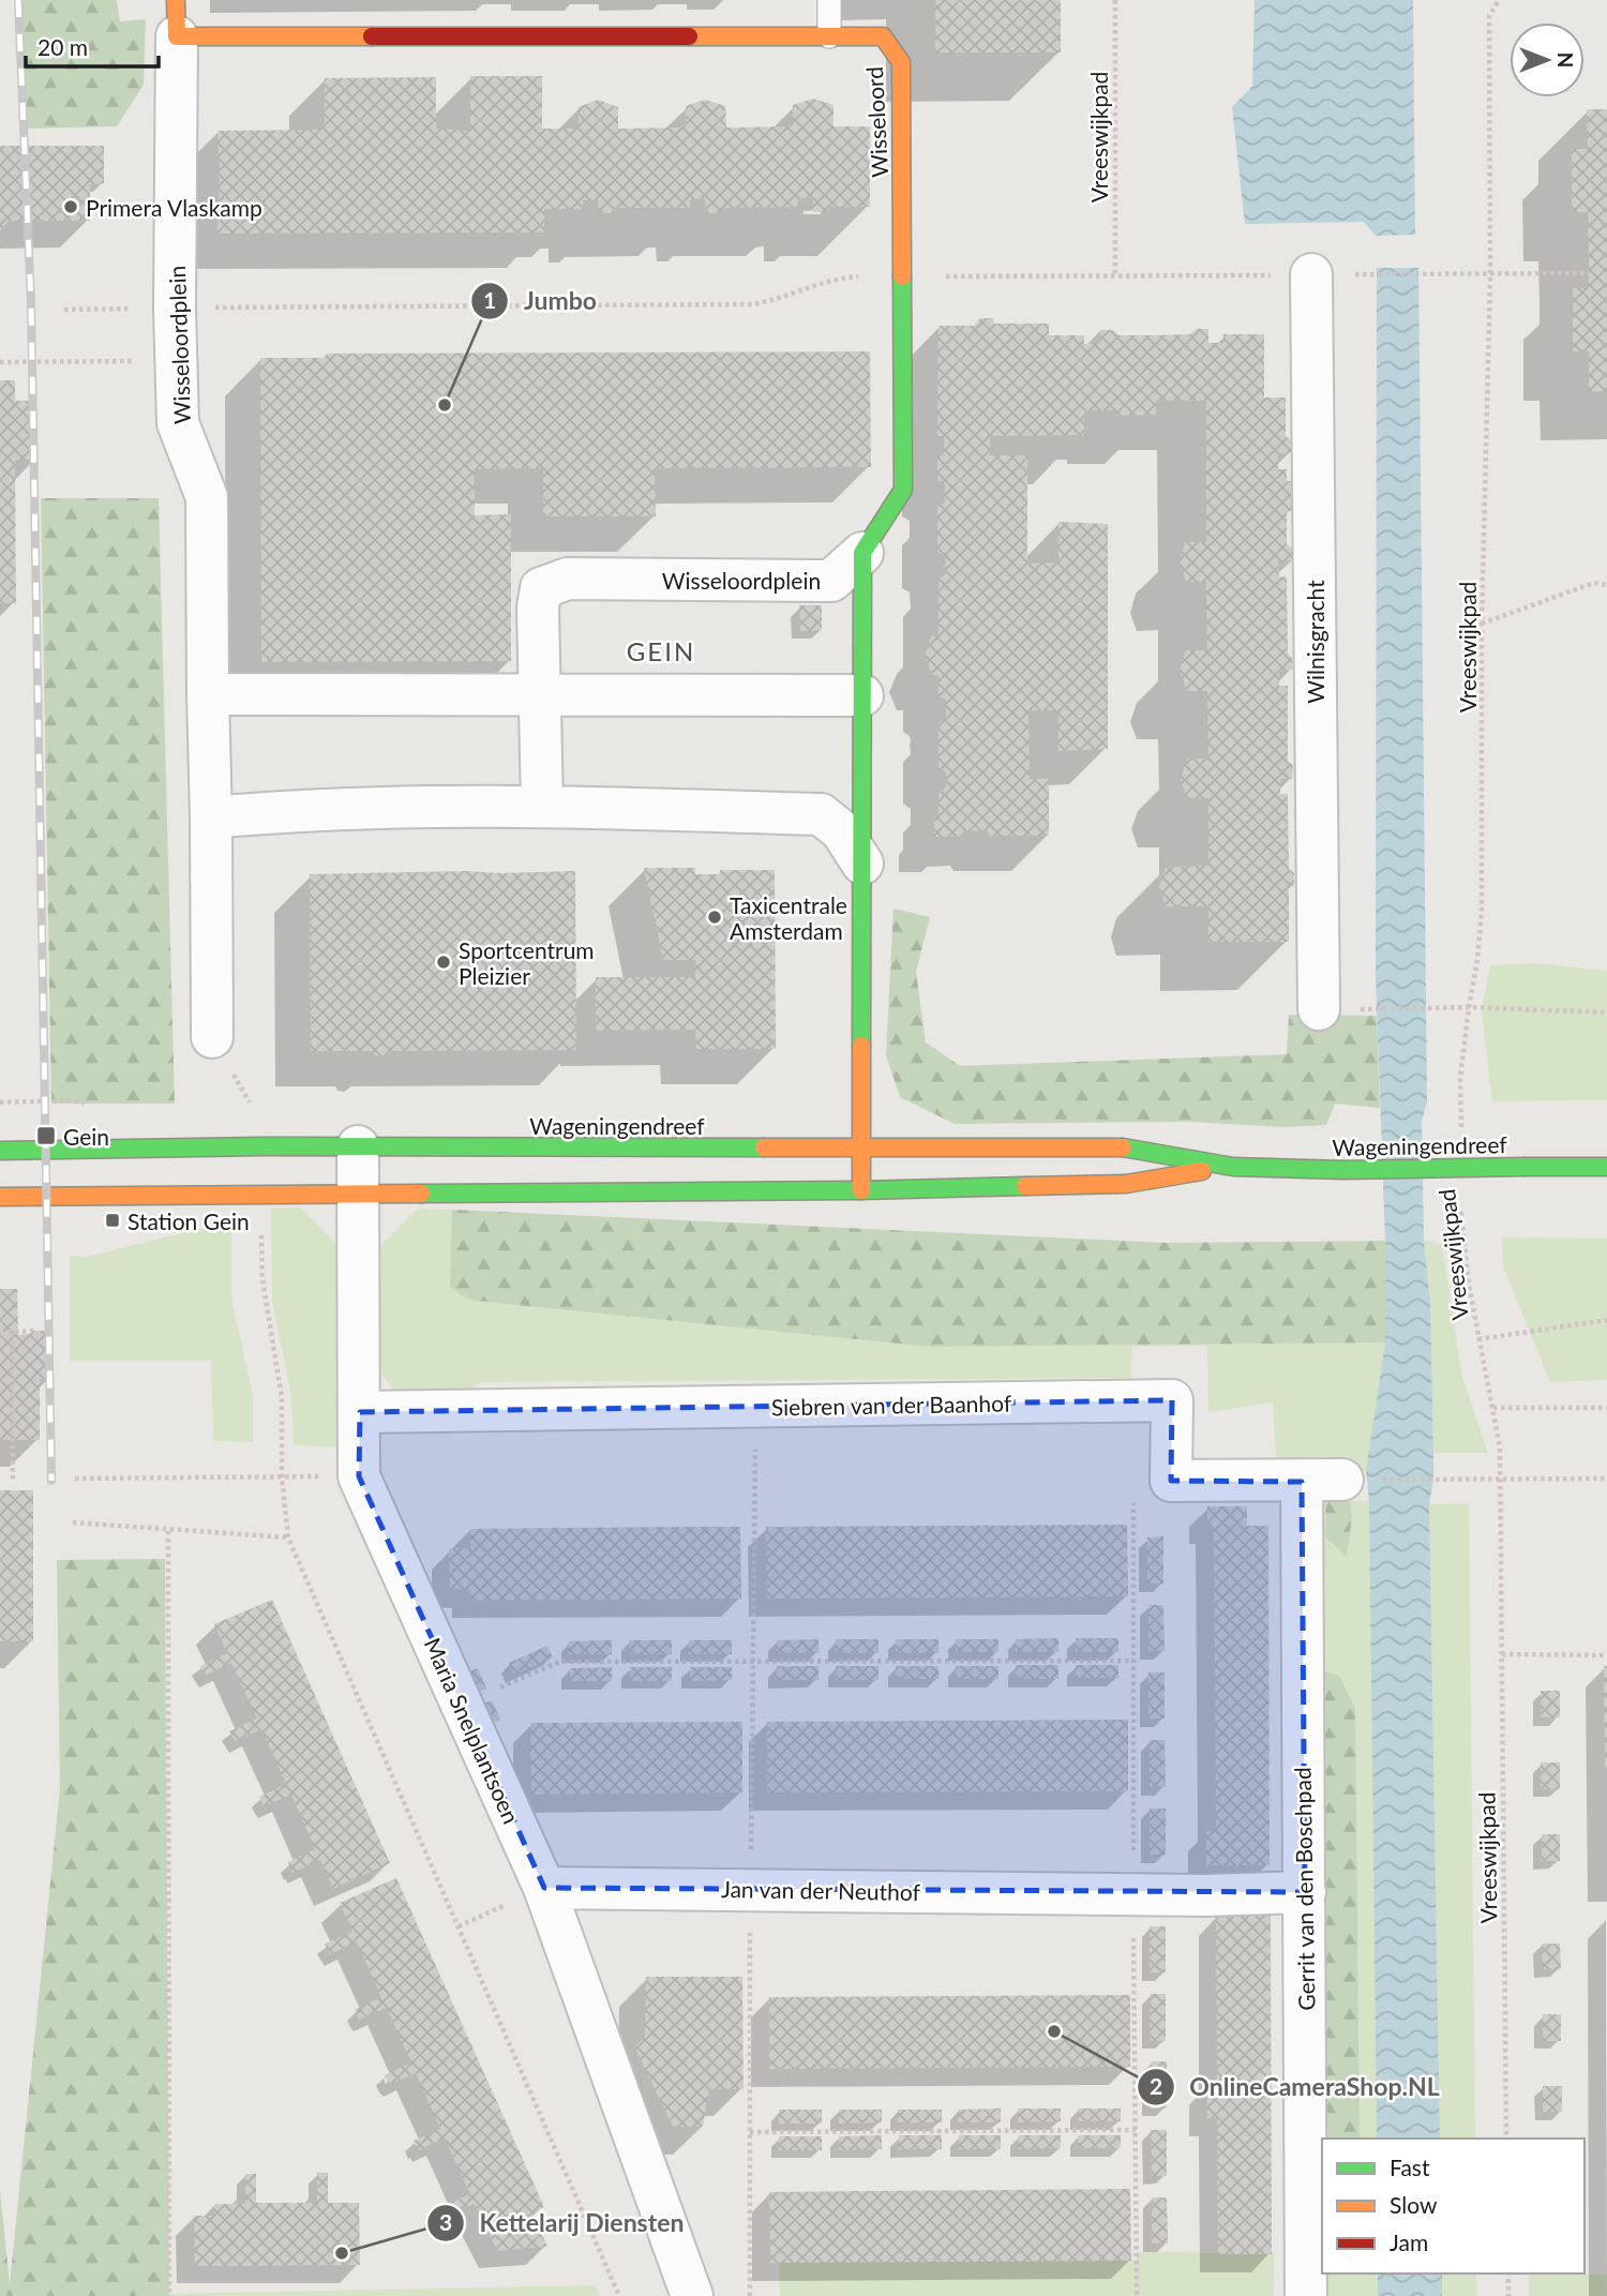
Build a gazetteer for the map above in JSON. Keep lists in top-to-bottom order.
{
  "streets": {
    "street": [
      "Wisseloord",
      "Wisseloordplein",
      "Wilnisgracht",
      "Wageningendreef",
      "Siebren van der Baanhof",
      "Maria Snelplantsoen",
      "Gerrit van den Boschpad",
      "Jan van der Neuthof"
    ],
    "path": ["Vreeswijkpad"]
  },
  "crossings": [
    ["Wisseloord", "Wisseloordplein"],
    ["Wageningendreef", "Maria Snelplantsoen"],
    ["Siebren van der Baanhof", "Maria Snelplantsoen"],
    ["Siebren van der Baanhof", "Gerrit van den Boschpad"],
    ["Maria Snelplantsoen", "Jan van der Neuthof"],
    ["Gerrit van den Boschpad", "Jan van der Neuthof"]
  ],
  "districts": ["GEIN"],
  "places": {
    "other": [
      "Primera Vlaskamp",
      "Jumbo",
      "Taxicentrale Amsterdam",
      "Sportcentrum Pleizier",
      "OnlineCameraShop.NL",
      "Kettelarij Diensten"
    ],
    "transit": ["Gein", "Station Gein"]
  },
  "legend": ["Fast", "Slow", "Jam"],
  "scale_bar": "20 m",
  "north": "right"
}
